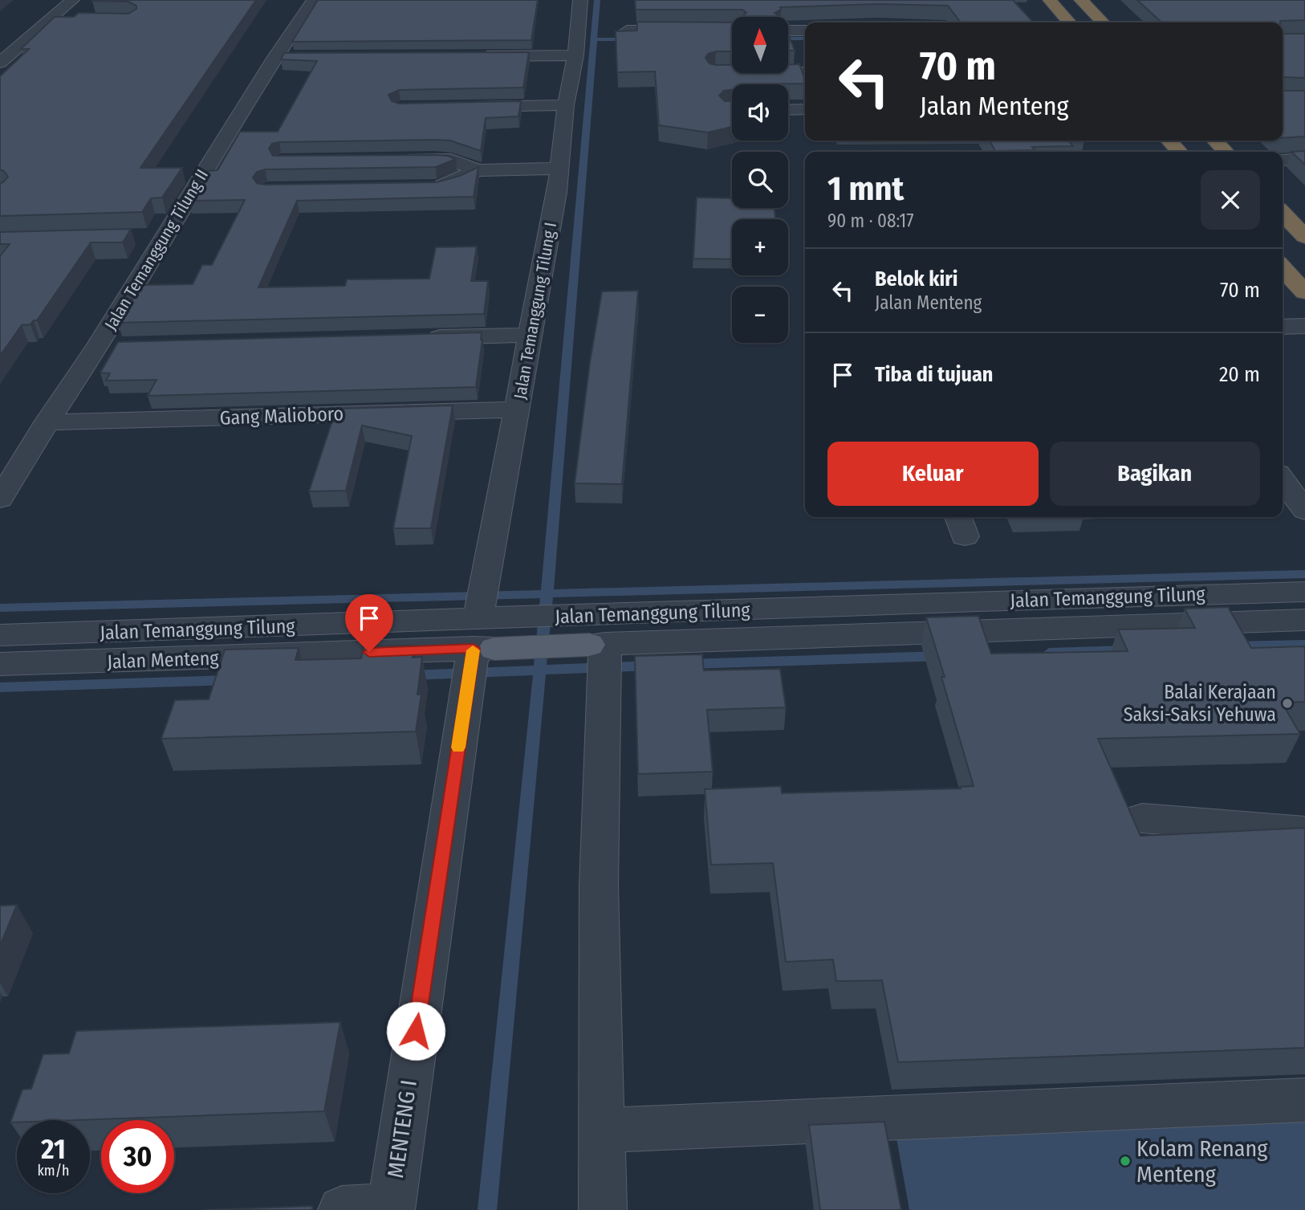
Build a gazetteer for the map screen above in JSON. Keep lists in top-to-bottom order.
{
  "streets": {
    "main road": ["Jalan Temanggung Tilung"],
    "street": [
      "Jalan Temanggung Tilung II",
      "Jalan Temanggung Tilung I",
      "Gang Malioboro",
      "Jalan Menteng",
      "MENTENG I"
    ]
  },
  "crossings": [
    ["Jalan Temanggung Tilung II", "Gang Malioboro"],
    ["Jalan Temanggung Tilung I", "Gang Malioboro"],
    ["Jalan Temanggung Tilung I", "Jalan Temanggung Tilung"],
    ["Jalan Temanggung Tilung I", "Jalan Menteng"],
    ["Jalan Temanggung Tilung I", "MENTENG I"],
    ["Jalan Temanggung Tilung", "Jalan Menteng"],
    ["Jalan Temanggung Tilung", "MENTENG I"],
    ["Jalan Menteng", "MENTENG I"]
  ],
  "places": ["Balai Kerajaan Saksi-Saksi Yehuwa", "Kolam Renang Menteng"],
  "north": "top",
  "page": {
    "map_buttons": ["+", "−"],
    "turn": ["70 m", "Jalan Menteng"],
    "heading": ["1 mnt", "90 m · 08:17"],
    "list": [
      {
        "name": "Belok kiri",
        "note": "Jalan Menteng",
        "value": "70 m"
      },
      {
        "name": "Tiba di tujuan",
        "value": "20 m"
      }
    ],
    "buttons": ["Keluar", "Bagikan"],
    "speed": "21 km/h",
    "limit": "30"
  }
}
